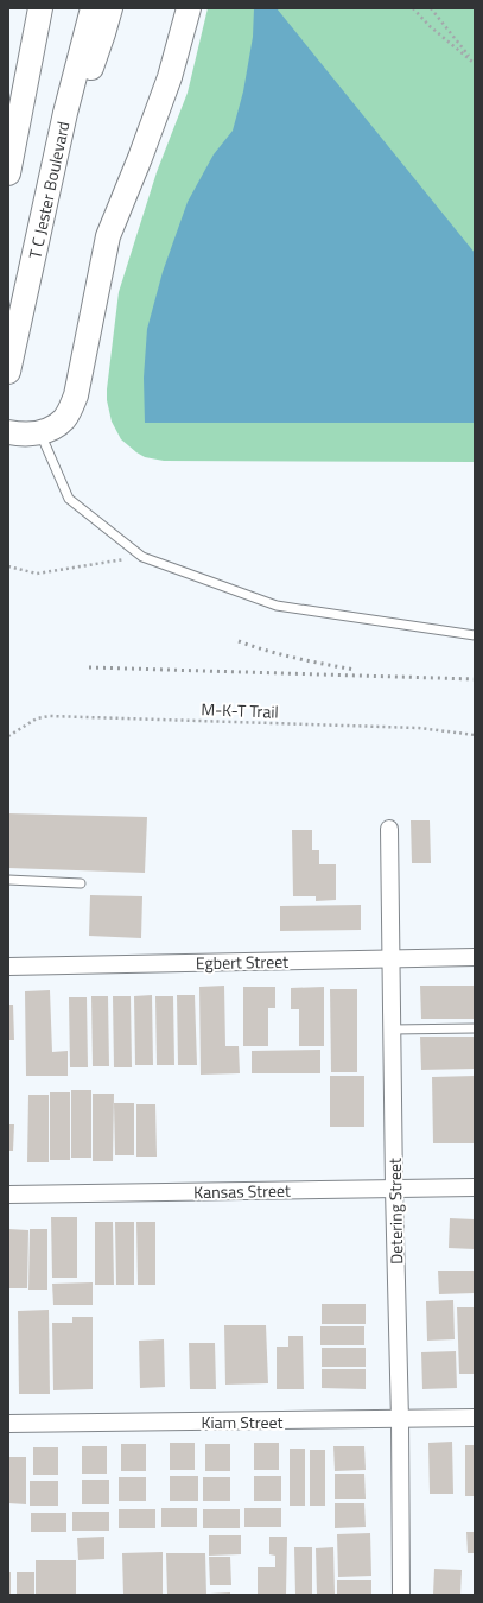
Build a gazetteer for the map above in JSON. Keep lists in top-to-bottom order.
{
  "streets": {
    "main road": ["T C Jester Boulevard"],
    "street": [
      "Egbert Street",
      "Kansas Street",
      "Detering Street",
      "Kiam Street"
    ],
    "path": ["M-K-T Trail"]
  },
  "crossings": [
    ["Egbert Street", "Detering Street"],
    ["Kansas Street", "Detering Street"],
    ["Detering Street", "Kiam Street"]
  ]
}
